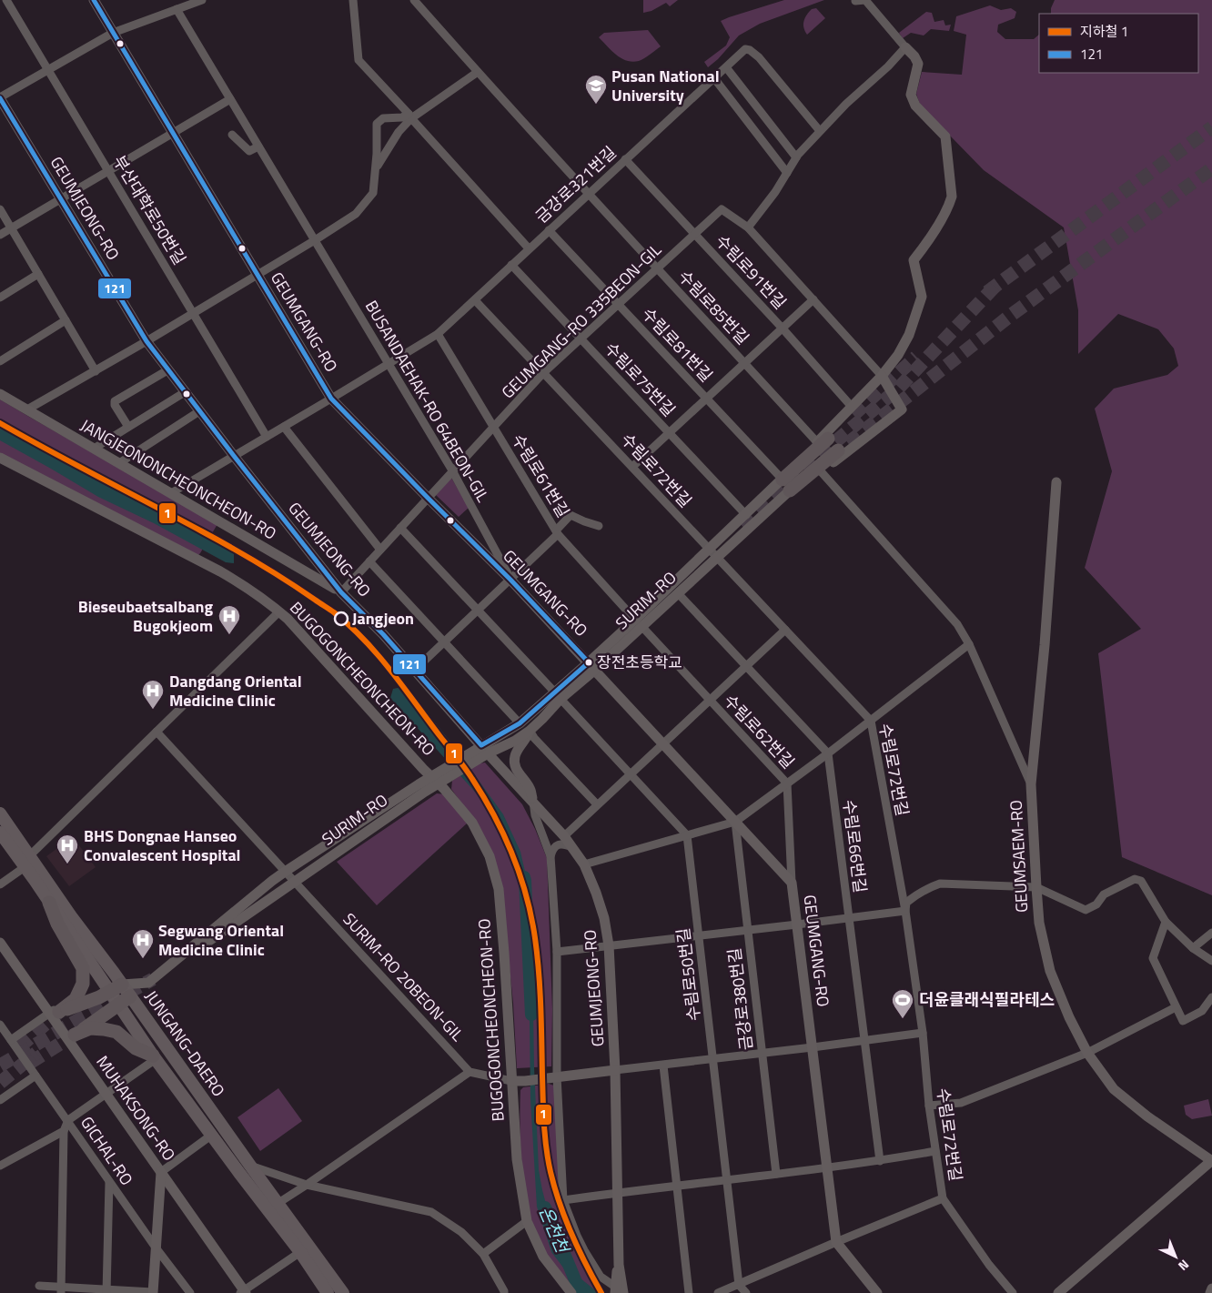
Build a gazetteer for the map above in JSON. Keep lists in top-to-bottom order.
{
  "streets": {
    "main road": [
      "GEUMJEONG-RO",
      "GEUMGANG-RO",
      "JANGJEONONCHEONCHEON-RO",
      "SURIM-RO",
      "BUGOGONCHEONCHEON-RO",
      "GEUMSAEM-RO",
      "JUNGANG-DAERO",
      "MUHAKSONG-RO"
    ],
    "street": [
      "금강로321번길",
      "부산대학로50번길",
      "수림로91번길",
      "수림로85번길",
      "GEUMGANG-RO 335BEON-GIL",
      "수림로81번길",
      "수림로75번길",
      "BUSANDAEHAK-RO 64BEON-GIL",
      "수림로72번길",
      "수림로61번길",
      "수림로62번길",
      "수림로66번길",
      "수림로50번길",
      "SURIM-RO 20BEON-GIL",
      "금강로380번길",
      "GICHAL-RO"
    ]
  },
  "crossings": [
    ["금강로321번길", "GEUMJEONG-RO"],
    ["금강로321번길", "부산대학로50번길"],
    ["금강로321번길", "수림로91번길"],
    ["금강로321번길", "수림로85번길"],
    ["금강로321번길", "GEUMGANG-RO"],
    ["금강로321번길", "수림로81번길"],
    ["금강로321번길", "수림로75번길"],
    ["금강로321번길", "BUSANDAEHAK-RO 64BEON-GIL"],
    ["금강로321번길", "수림로72번길"],
    ["금강로321번길", "수림로61번길"],
    ["금강로321번길", "JANGJEONONCHEONCHEON-RO"],
    ["GEUMJEONG-RO", "GEUMGANG-RO 335BEON-GIL"],
    ["GEUMJEONG-RO", "JANGJEONONCHEONCHEON-RO"],
    ["GEUMJEONG-RO", "SURIM-RO"],
    ["수림로91번길", "GEUMGANG-RO 335BEON-GIL"],
    ["수림로85번길", "GEUMGANG-RO 335BEON-GIL"],
    ["GEUMGANG-RO 335BEON-GIL", "GEUMGANG-RO"],
    ["GEUMGANG-RO 335BEON-GIL", "수림로81번길"],
    ["GEUMGANG-RO 335BEON-GIL", "수림로75번길"],
    ["GEUMGANG-RO 335BEON-GIL", "BUSANDAEHAK-RO 64BEON-GIL"],
    ["GEUMGANG-RO 335BEON-GIL", "수림로72번길"],
    ["GEUMGANG-RO 335BEON-GIL", "수림로61번길"],
    ["GEUMGANG-RO 335BEON-GIL", "JANGJEONONCHEONCHEON-RO"],
    ["GEUMGANG-RO", "BUSANDAEHAK-RO 64BEON-GIL"],
    ["GEUMGANG-RO", "SURIM-RO"],
    ["GEUMGANG-RO", "수림로62번길"],
    ["GEUMGANG-RO", "금강로380번길"],
    ["수림로81번길", "SURIM-RO"],
    ["수림로75번길", "SURIM-RO"],
    ["수림로72번길", "SURIM-RO"],
    ["수림로61번길", "SURIM-RO"],
    ["수림로61번길", "수림로62번길"],
    ["SURIM-RO", "BUGOGONCHEONCHEON-RO"],
    ["SURIM-RO", "수림로62번길"],
    ["SURIM-RO", "SURIM-RO 20BEON-GIL"]
  ],
  "water": ["온천천"],
  "places": {
    "school or university": ["Pusan National University"],
    "other": ["Jangjeon", "장전초등학교"],
    "hospital": [
      "Bieseubaetsalbang Bugokjeom",
      "Dangdang Oriental Medicine Clinic",
      "BHS Dongnae Hanseo Convalescent Hospital",
      "Segwang Oriental Medicine Clinic"
    ],
    "sports": ["더윤클래식필라테스"]
  },
  "lines": ["transit line 121", "metro line 1"],
  "legend": ["지하철 1", "121"],
  "north": "bottom right"
}
